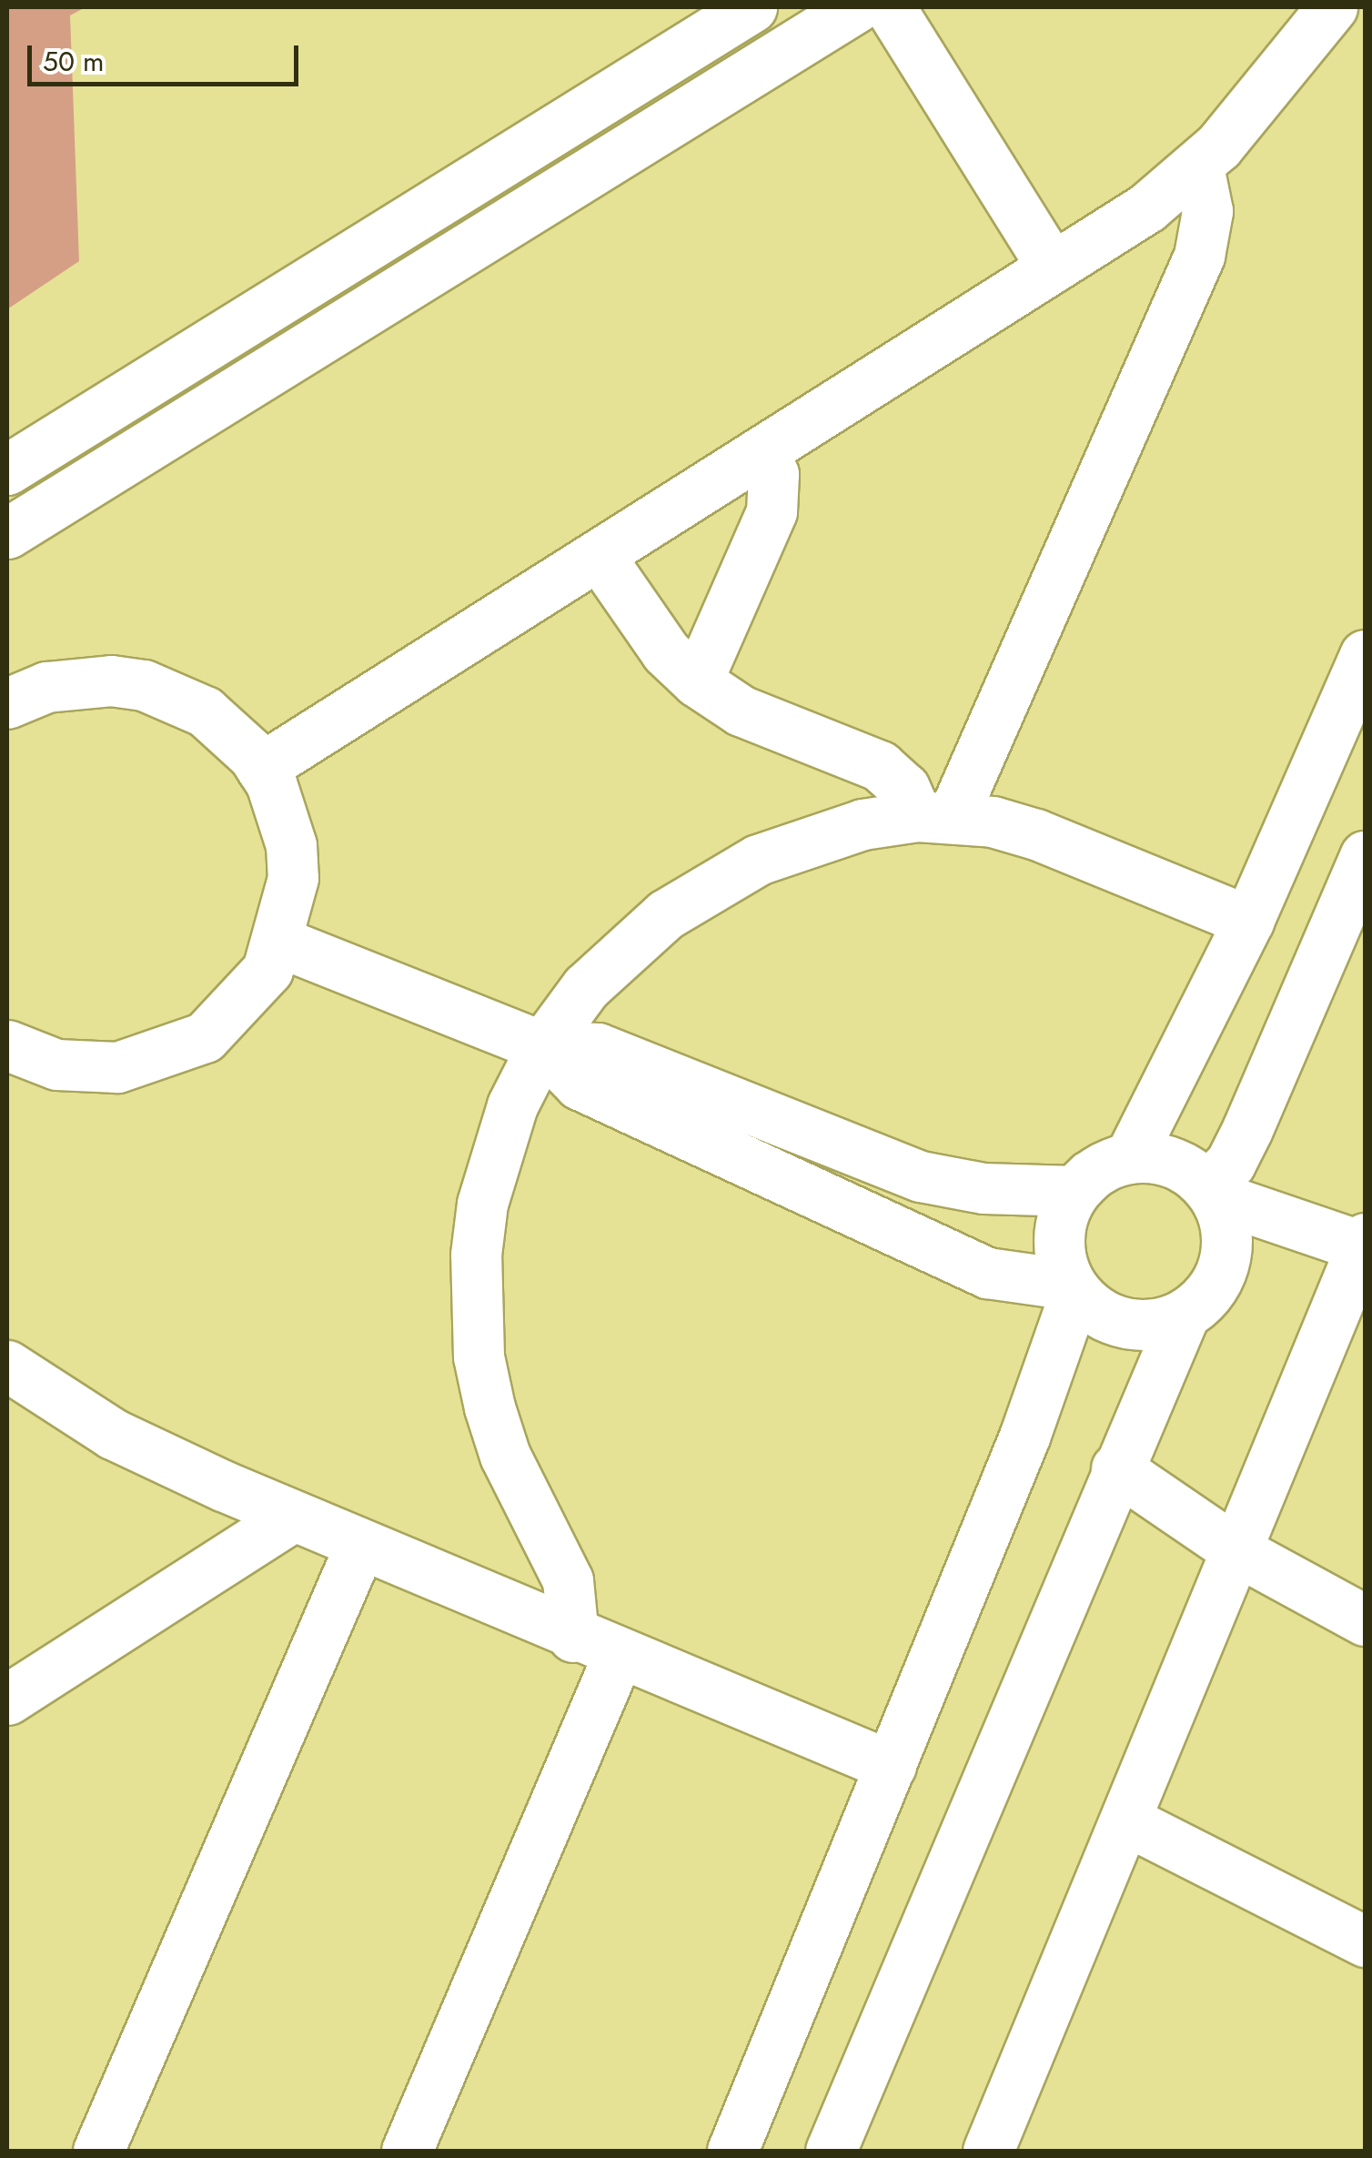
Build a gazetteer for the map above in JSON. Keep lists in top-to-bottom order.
{
  "scale_bar": "50 m"
}
